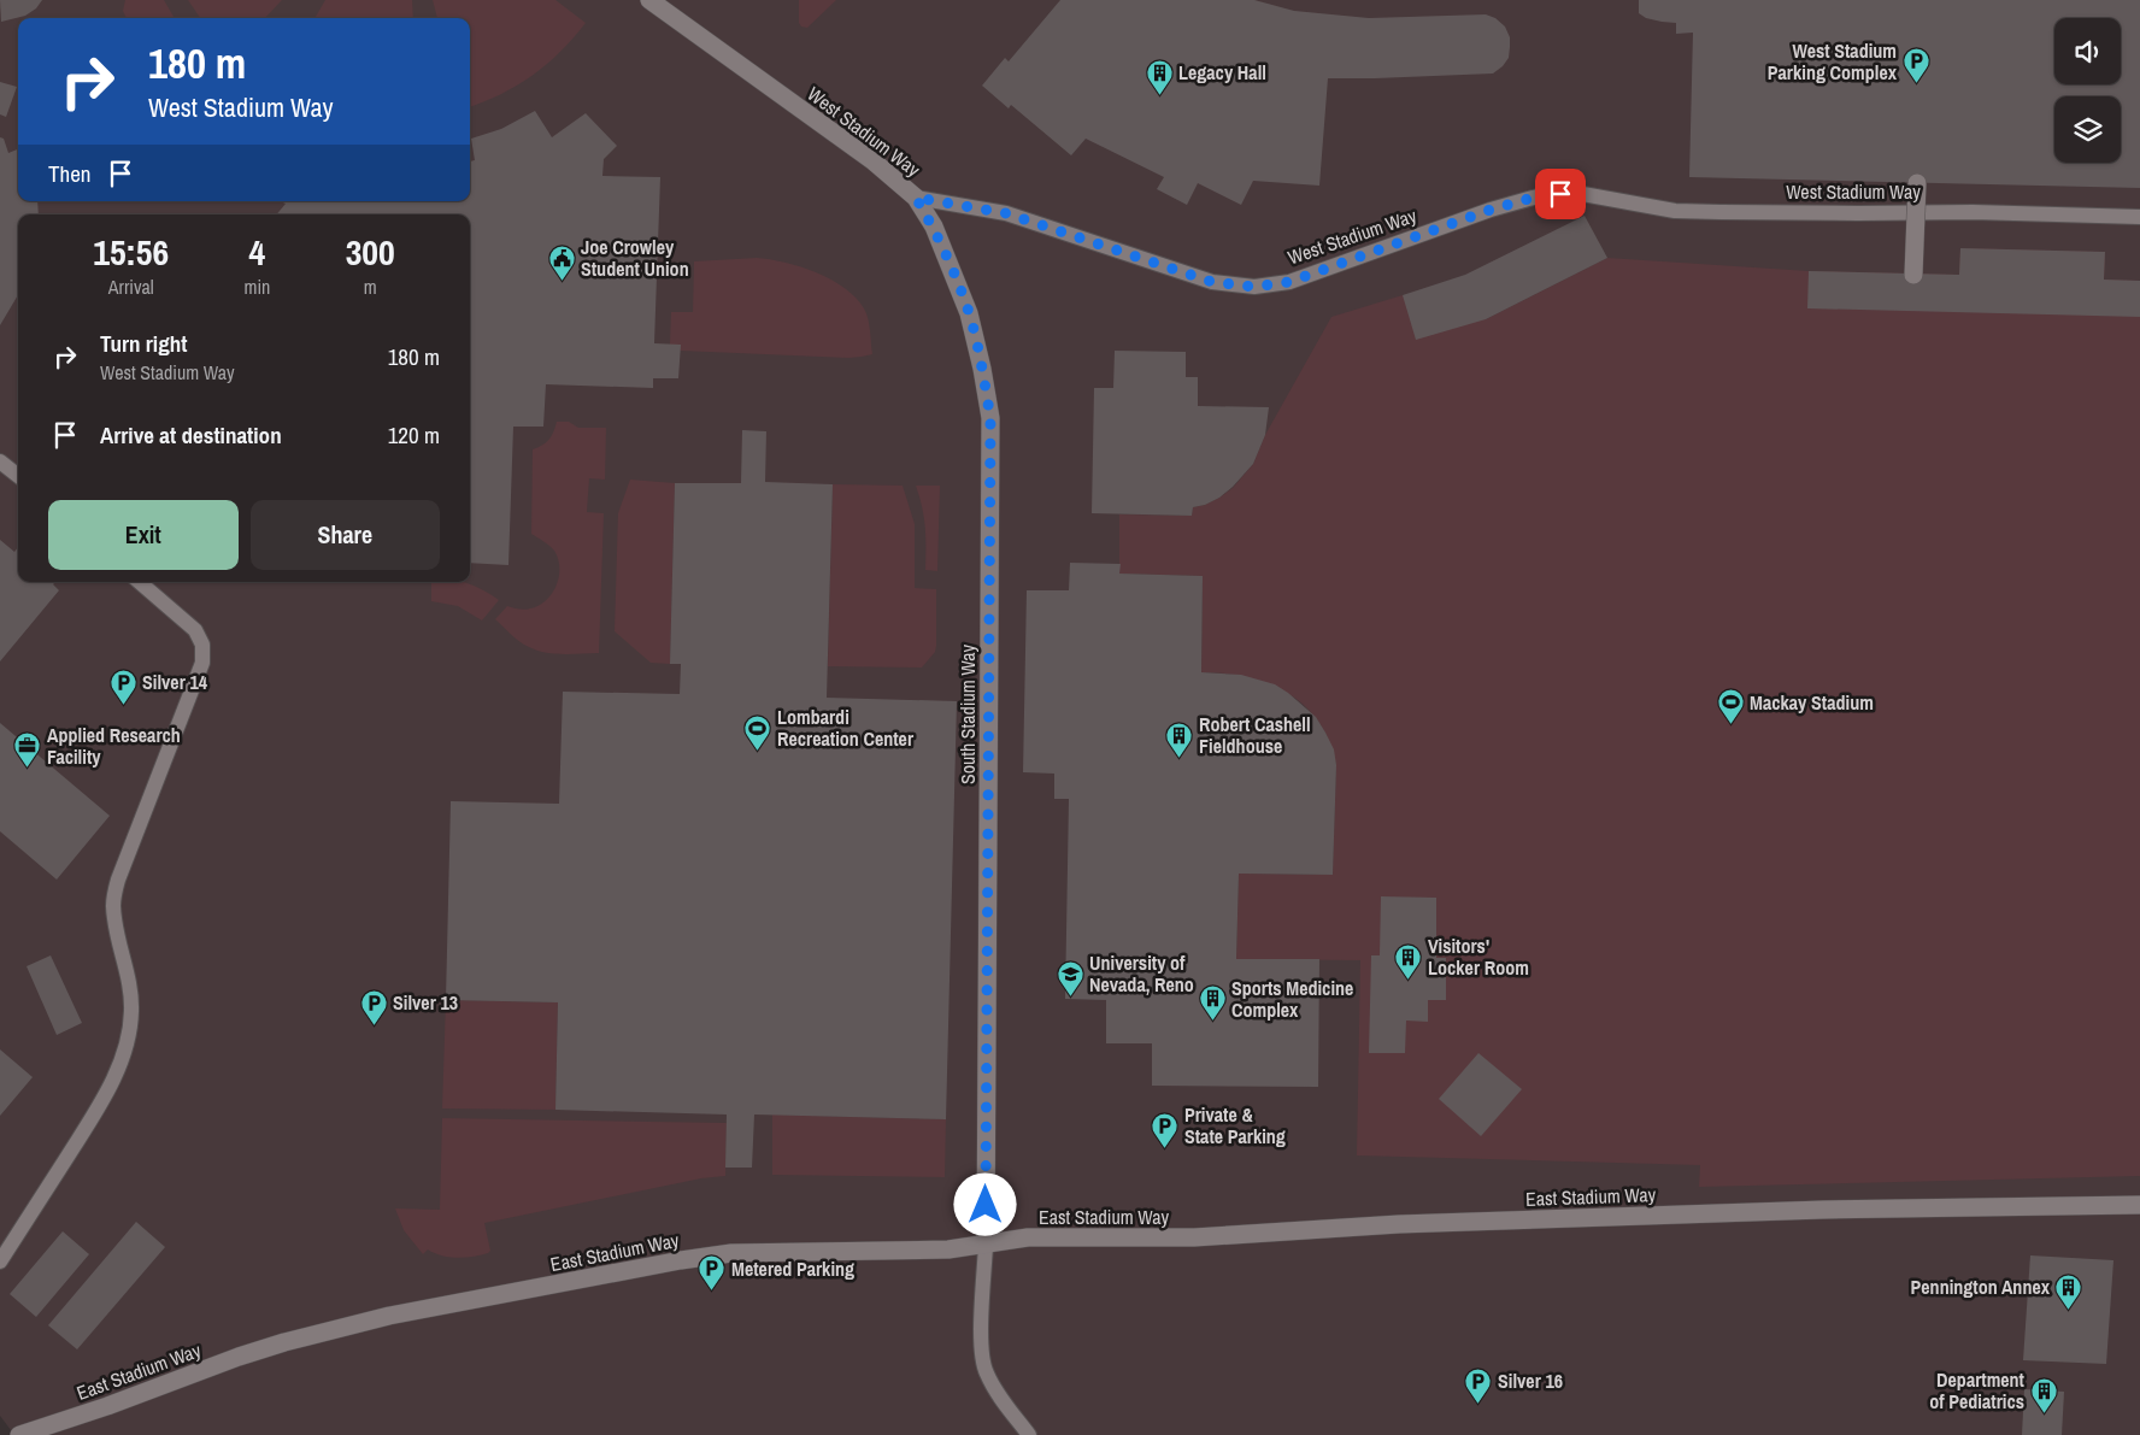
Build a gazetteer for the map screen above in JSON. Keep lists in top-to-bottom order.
{
  "streets": {
    "street": ["West Stadium Way", "South Stadium Way", "East Stadium Way"]
  },
  "crossings": [
    ["West Stadium Way", "South Stadium Way"],
    ["South Stadium Way", "East Stadium Way"]
  ],
  "places": {
    "parking": [
      "West Stadium Parking Complex",
      "Silver 14",
      "Silver 13",
      "Private & State Parking",
      "Metered Parking",
      "Silver 16"
    ],
    "building": [
      "Legacy Hall",
      "Robert Cashell Fieldhouse",
      "Visitors' Locker Room",
      "Sports Medicine Complex",
      "Pennington Annex",
      "Department of Pediatrics"
    ],
    "public building": ["Joe Crowley Student Union"],
    "sports": ["Mackay Stadium", "Lombardi Recreation Center"],
    "office": ["Applied Research Facility"],
    "school or university": ["University of Nevada, Reno"]
  },
  "page": {
    "turn": ["180 m", "West Stadium Way"],
    "then": "Then",
    "eta": [
      "15:56",
      "Arrival",
      "4",
      "min",
      "300",
      "m"
    ],
    "list": [
      {
        "name": "Turn right",
        "note": "West Stadium Way",
        "value": "180 m"
      },
      {
        "name": "Arrive at destination",
        "value": "120 m"
      }
    ],
    "buttons": ["Exit", "Share"]
  }
}
